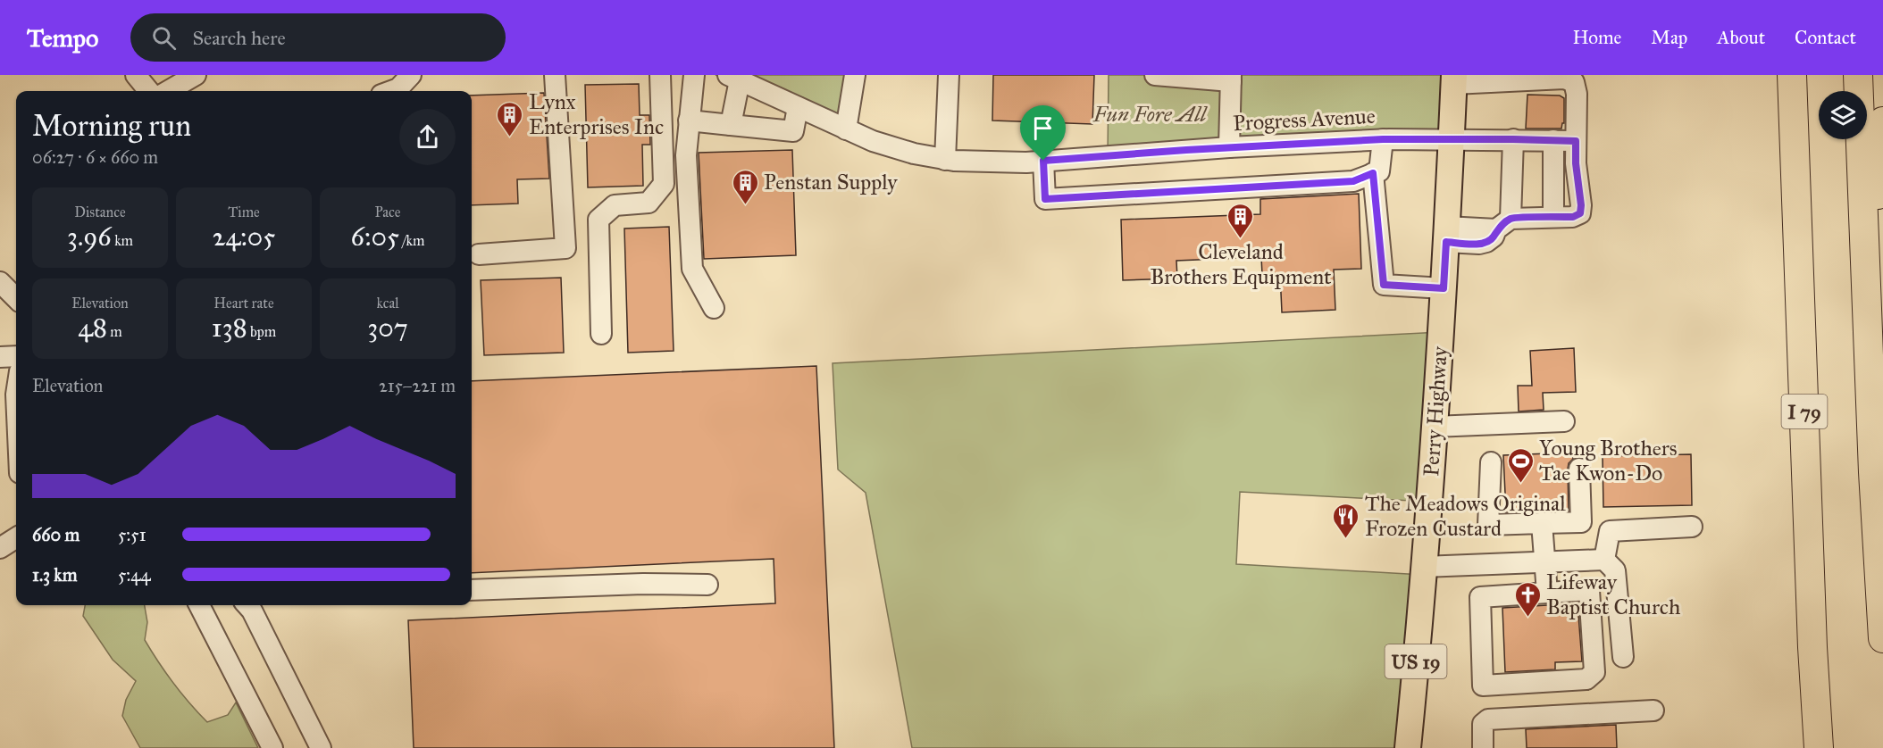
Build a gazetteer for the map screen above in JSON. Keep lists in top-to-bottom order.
{
  "streets": {
    "highway": ["I 79"],
    "main road": ["Perry Highway", "US 19"],
    "street": ["Progress Avenue"]
  },
  "crossings": [
    ["Progress Avenue", "Perry Highway"]
  ],
  "parks": ["Fun Fore All"],
  "places": {
    "building": ["Lynx Enterprises Inc", "Penstan Supply", "Cleveland Brothers Equipment"],
    "sports": ["Young Brothers Tae Kwon-Do"],
    "restaurant": ["The Meadows Original Frozen Custard"],
    "church": ["Lifeway Baptist Church"]
  },
  "page": {
    "header": "Tempo",
    "search": "Search here",
    "nav": [
      "Home",
      "Map",
      "About",
      "Contact"
    ],
    "heading": ["Morning run", "06:27 · 6 × 660 m"],
    "stats": [
      ["Distance", "3.96 km"],
      ["Time", "24:05"],
      ["Pace", "6:05 /km"],
      ["Elevation", "48 m"],
      ["Heart rate", "138 bpm"],
      ["kcal", "307"]
    ],
    "chart": ["Elevation", "215–221 m"],
    "list": [
      {
        "name": "660 m",
        "note": "5:51"
      },
      {
        "name": "1.3 km",
        "note": "5:44"
      }
    ]
  }
}
